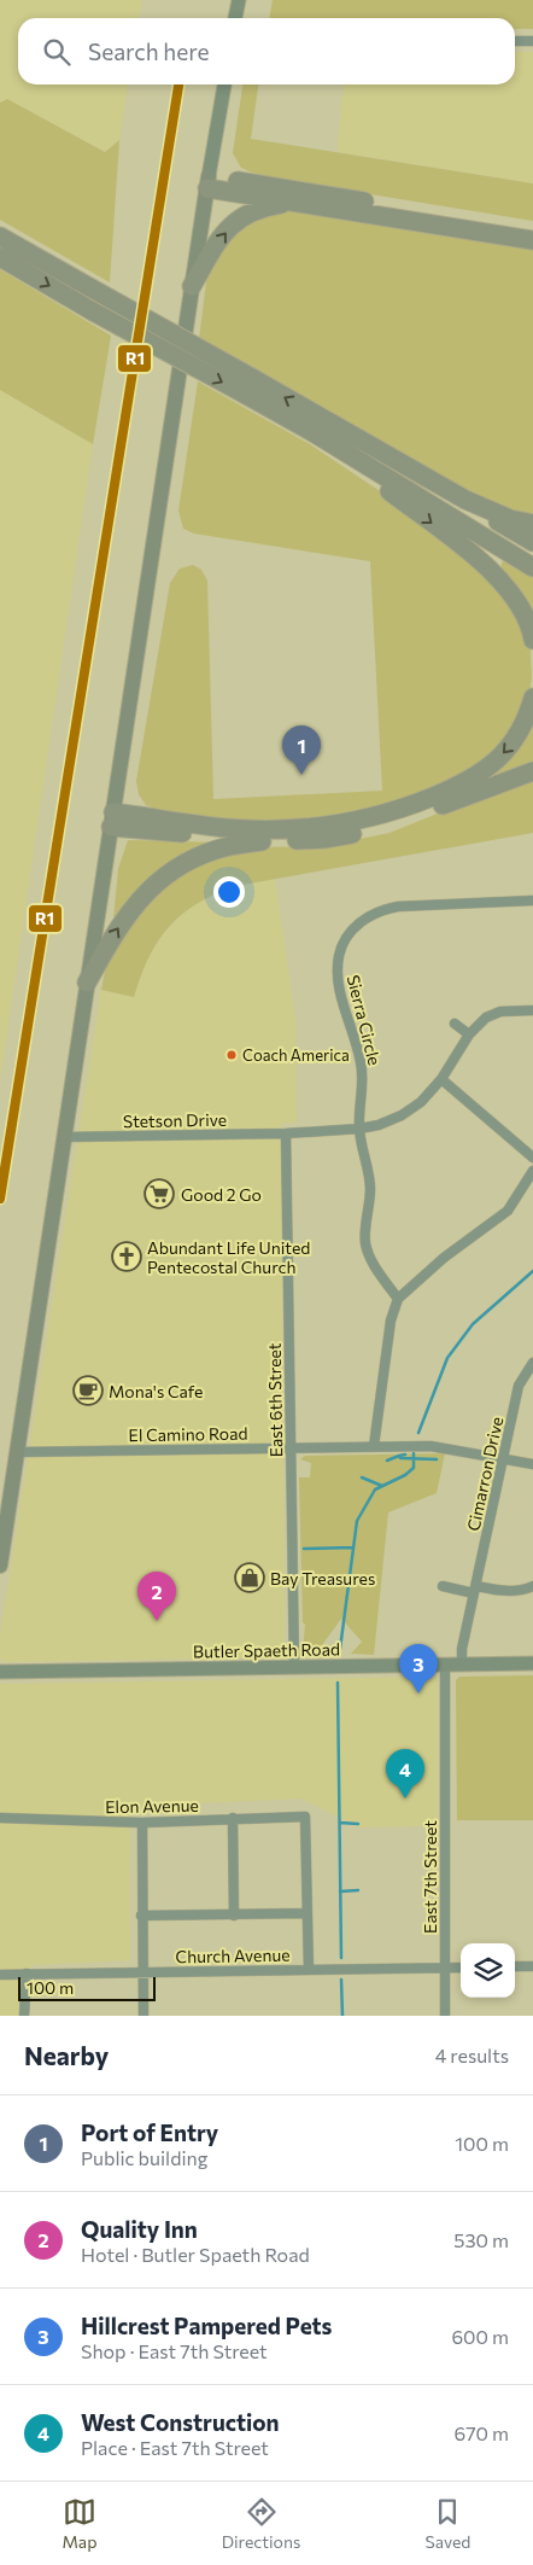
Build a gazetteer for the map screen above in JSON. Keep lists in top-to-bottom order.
{
  "streets": {
    "main road": ["Butler Spaeth Road"],
    "street": [
      "Sierra Circle",
      "Stetson Drive",
      "East 6th Street",
      "El Camino Road",
      "Cimarron Drive",
      "Elon Avenue",
      "East 7th Street",
      "Church Avenue"
    ]
  },
  "crossings": [
    ["Sierra Circle", "Stetson Drive"],
    ["Stetson Drive", "East 6th Street"],
    ["East 6th Street", "El Camino Road"],
    ["East 6th Street", "Butler Spaeth Road"],
    ["El Camino Road", "Cimarron Drive"],
    ["Cimarron Drive", "Butler Spaeth Road"],
    ["Butler Spaeth Road", "East 7th Street"],
    ["East 7th Street", "Church Avenue"]
  ],
  "places": {
    "other": ["Coach America"],
    "supermarket": ["Good 2 Go"],
    "church": ["Abundant Life United Pentecostal Church"],
    "cafe": ["Mona's Cafe"],
    "shop": ["Bay Treasures"]
  },
  "lines": ["transit line R1"],
  "scale_bar": "100 m",
  "page": {
    "search": "Search here",
    "pins": [
      "1",
      "2",
      "3",
      "4"
    ],
    "scale": "100 m",
    "heading": ["Nearby", "4 results"],
    "list": [
      {
        "mark": "1",
        "name": "Port of Entry",
        "note": "Public building",
        "value": "100 m"
      },
      {
        "mark": "2",
        "name": "Quality Inn",
        "note": "Hotel · Butler Spaeth Road",
        "value": "530 m"
      },
      {
        "mark": "3",
        "name": "Hillcrest Pampered Pets",
        "note": "Shop · East 7th Street",
        "value": "600 m"
      },
      {
        "mark": "4",
        "name": "West Construction",
        "note": "Place · East 7th Street",
        "value": "670 m"
      }
    ],
    "nav": ["Map", "Directions", "Saved"]
  }
}
